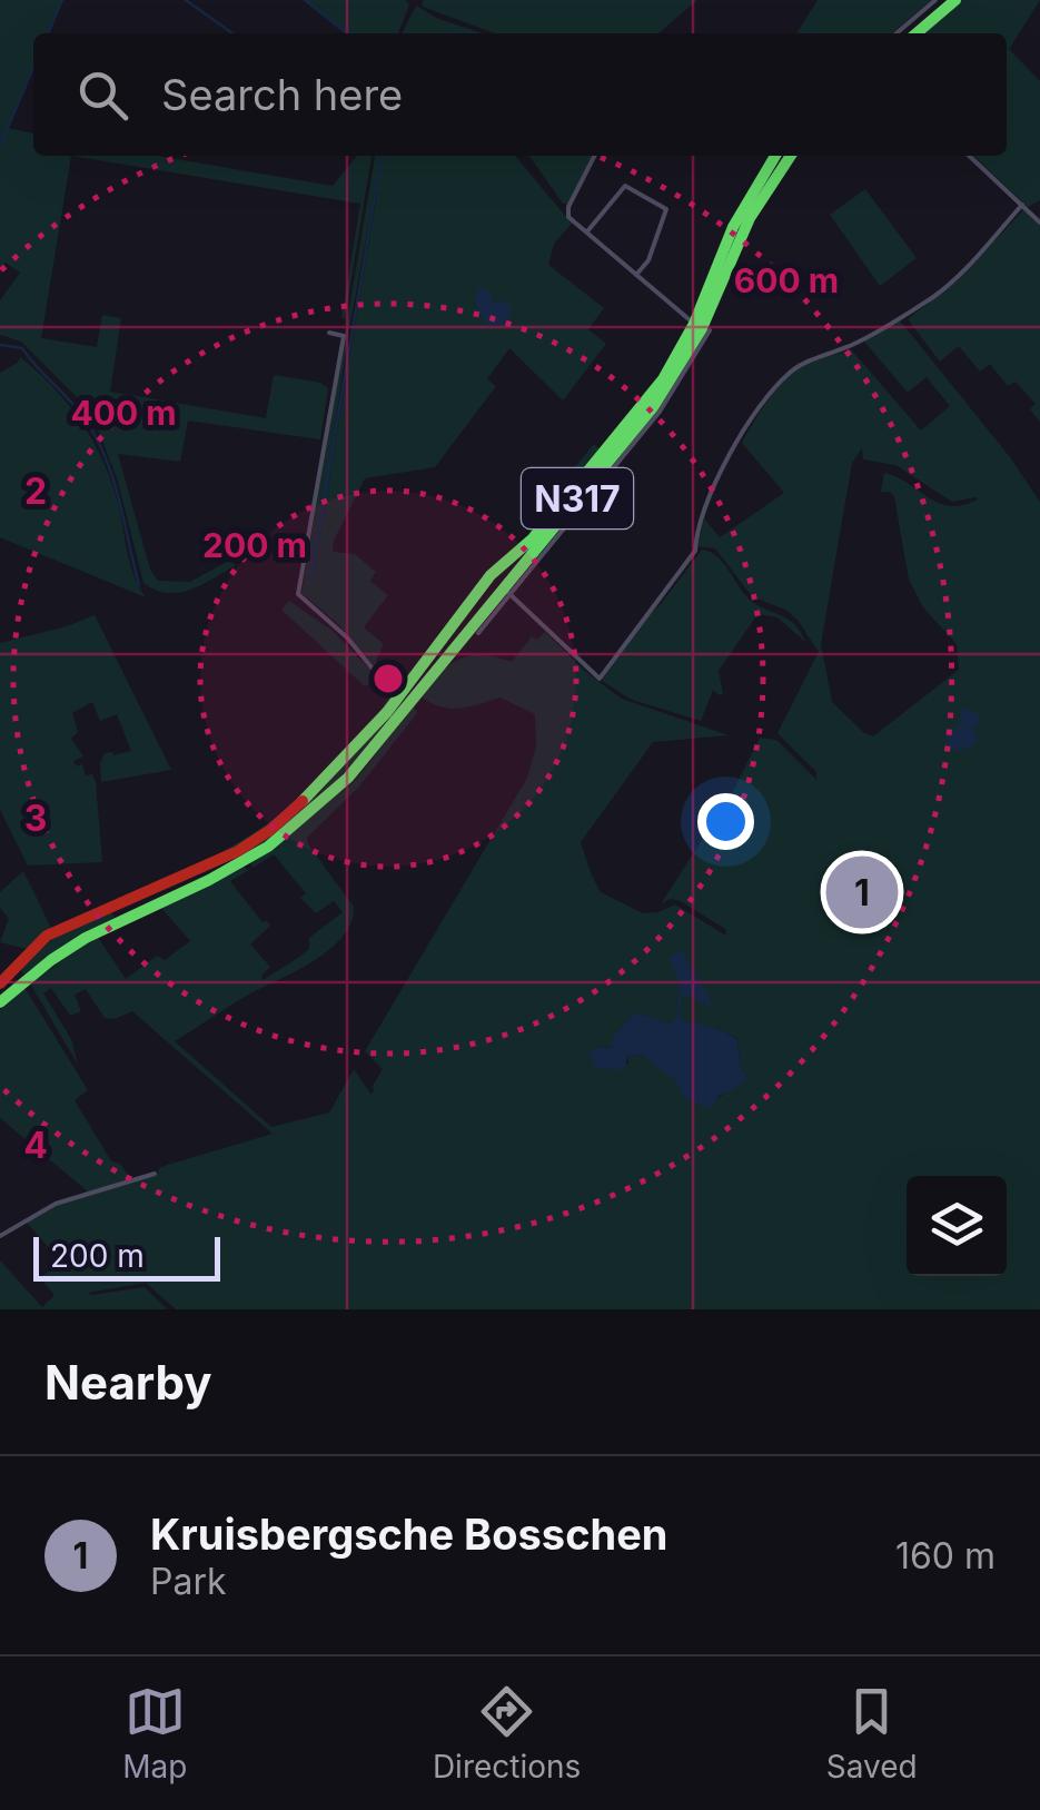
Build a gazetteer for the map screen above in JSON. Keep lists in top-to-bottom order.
{
  "streets": {
    "main road": ["N317"]
  },
  "scale_bar": "200 m",
  "page": {
    "search": "Search here",
    "pins": "1",
    "scale": "200 m",
    "heading": "Nearby",
    "list": [
      {
        "mark": "1",
        "name": "Kruisbergsche Bosschen",
        "note": "Park",
        "value": "160 m"
      }
    ],
    "nav": ["Map", "Directions", "Saved"]
  },
  "grid": {
    "rows": ["2", "3", "4"]
  },
  "rings": ["600 m", "400 m", "200 m"]
}
